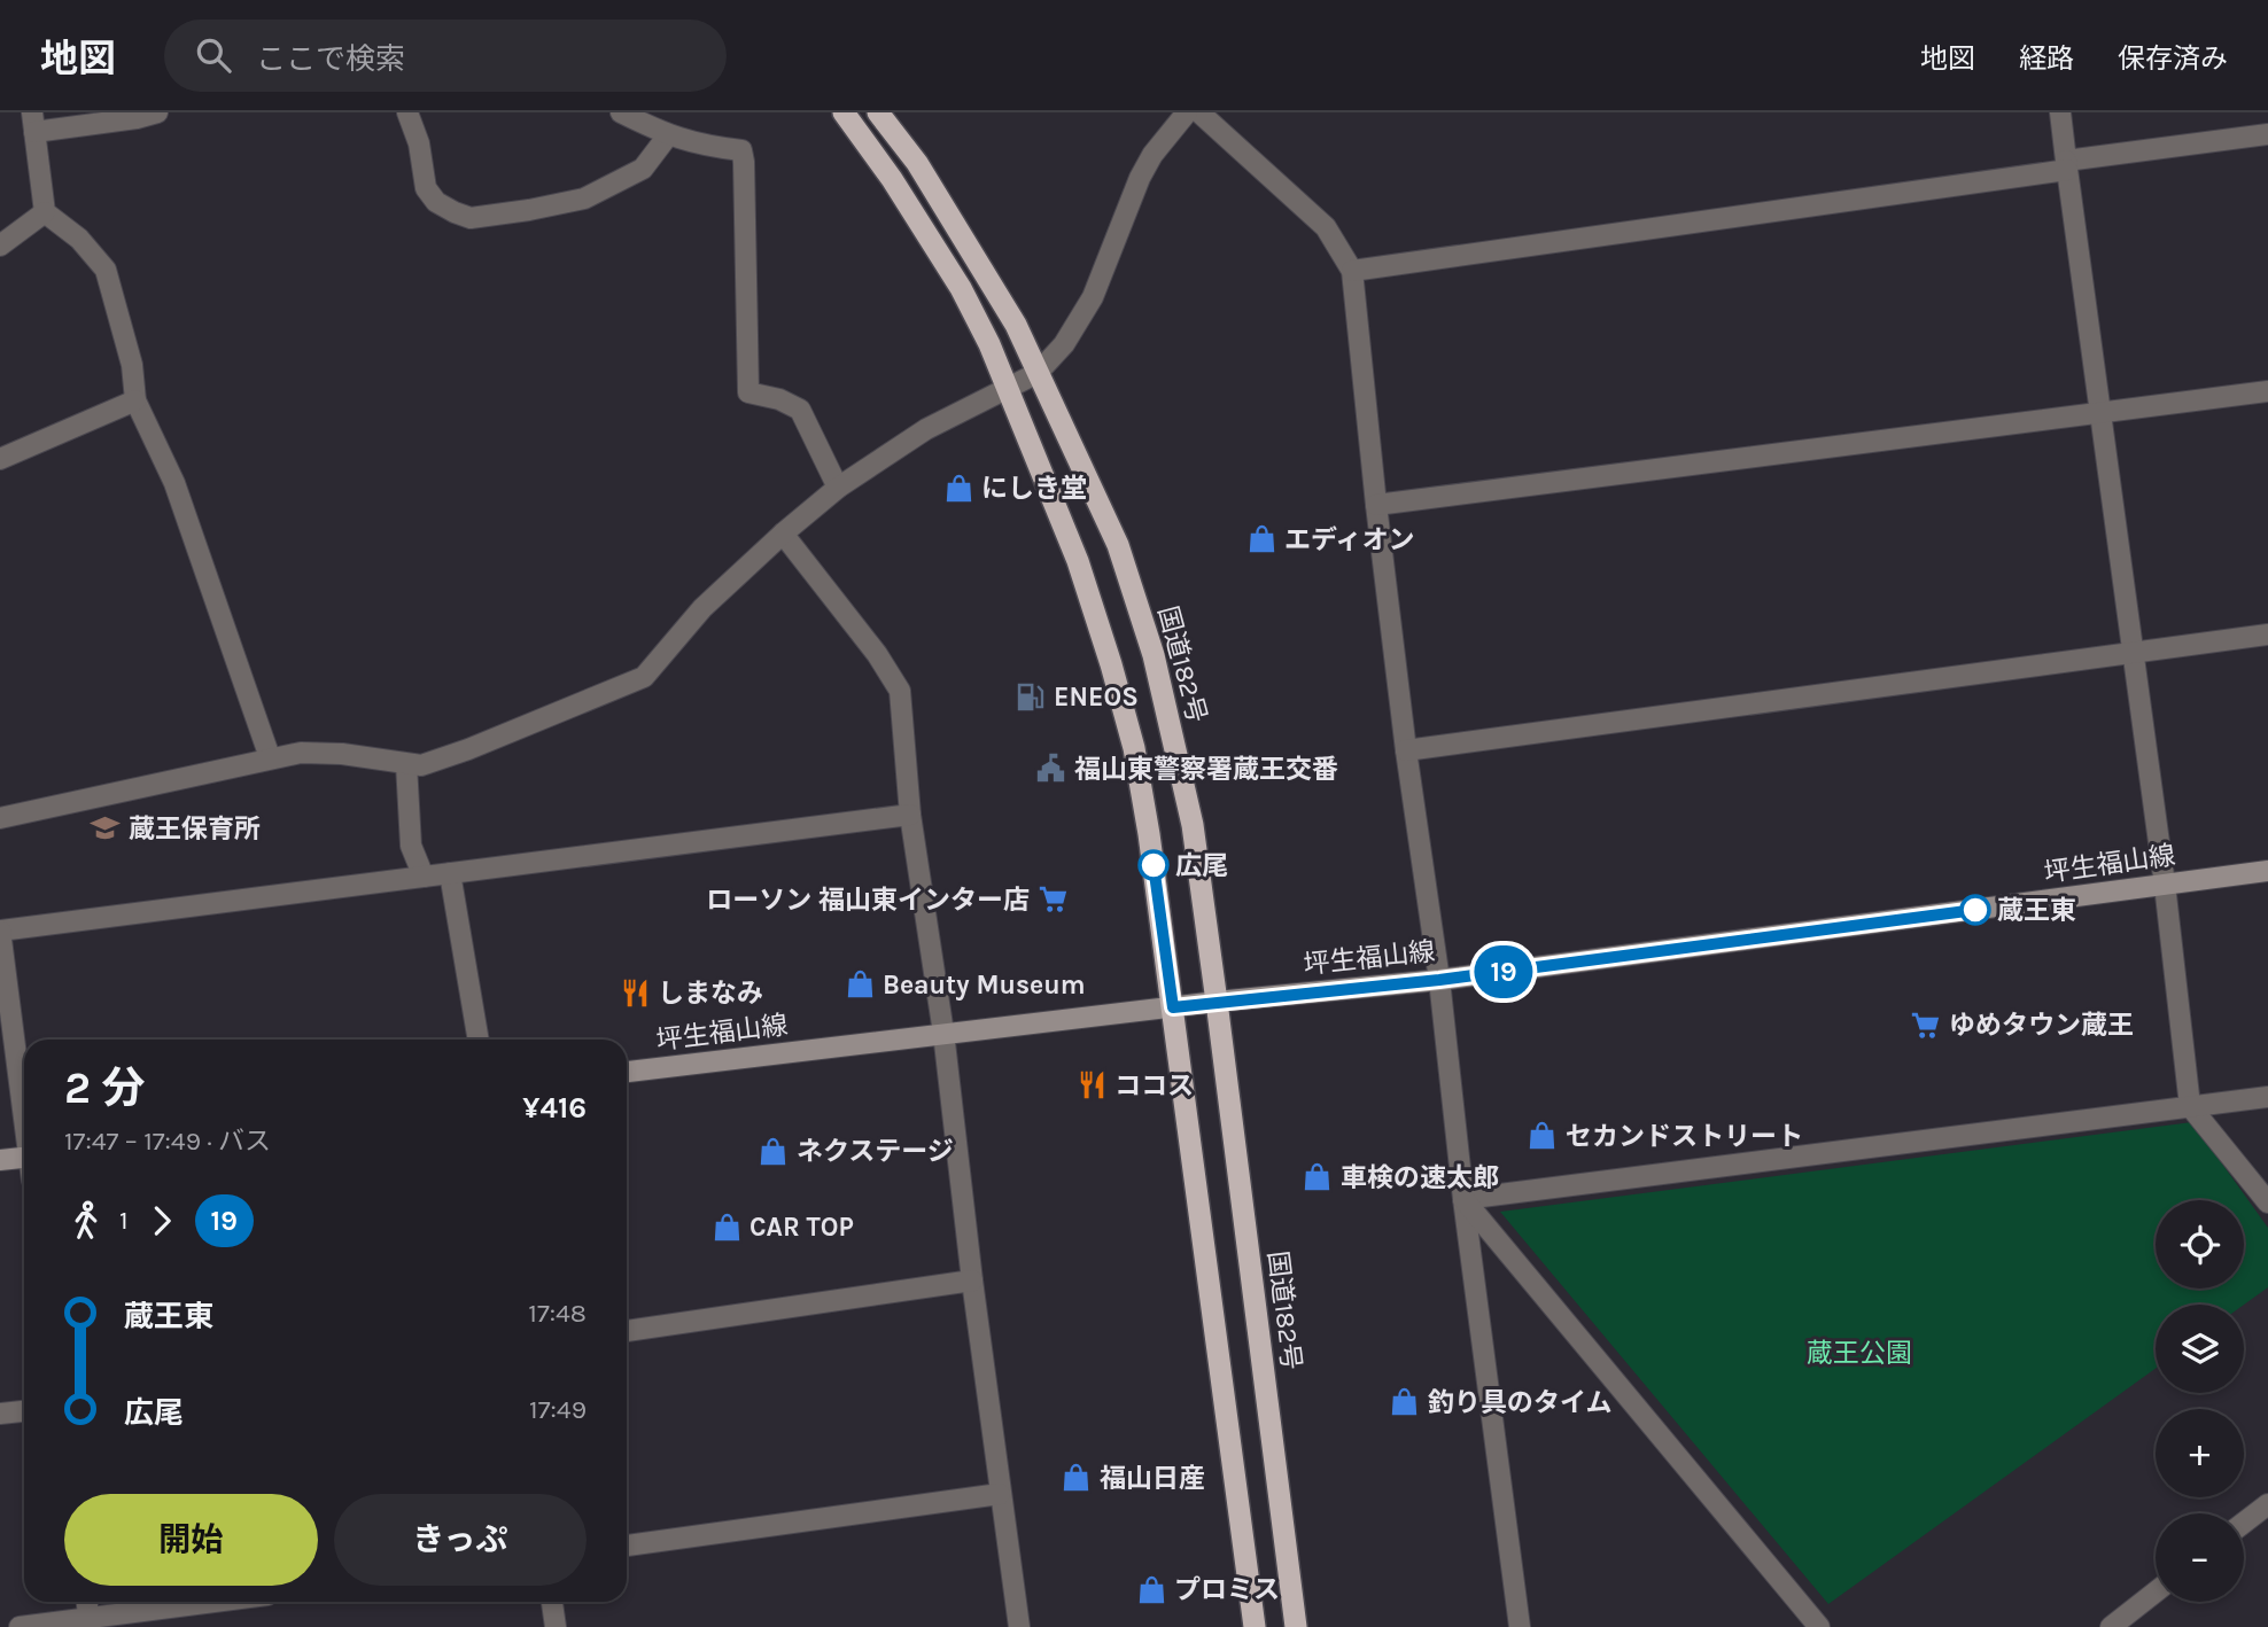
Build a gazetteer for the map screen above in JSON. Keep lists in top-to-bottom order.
{
  "streets": {
    "highway": ["国道182号"],
    "main road": ["坪生福山線"]
  },
  "crossings": [
    ["国道182号", "坪生福山線"]
  ],
  "parks": ["蔵王公園"],
  "places": {
    "shop": [
      "にしき堂",
      "エディオン",
      "Beauty Museum",
      "セカンドストリート",
      "ネクステージ",
      "車検の速太郎",
      "CAR TOP",
      "釣り具のタイム",
      "福山日産",
      "プロミス"
    ],
    "fuel station": ["ENEOS"],
    "public building": ["福山東警察署蔵王交番"],
    "school or university": ["蔵王保育所"],
    "other": ["広尾", "蔵王東"],
    "supermarket": ["ローソン 福山東インター店", "ゆめタウン蔵王"],
    "restaurant": ["しまなみ", "ココス"]
  },
  "lines": ["bus line 19"],
  "page": {
    "header": "地図",
    "search": "ここで検索",
    "nav": ["地図", "経路", "保存済み"],
    "on_map": "19",
    "heading": ["2 分", "17:47 – 17:49 · バス", "¥416"],
    "legs": ["1", "19"],
    "map_buttons": ["+", "−"],
    "list": [
      {
        "name": "蔵王東",
        "value": "17:48"
      },
      {
        "name": "広尾",
        "value": "17:49"
      }
    ],
    "buttons": ["開始", "きっぷ"]
  }
}
